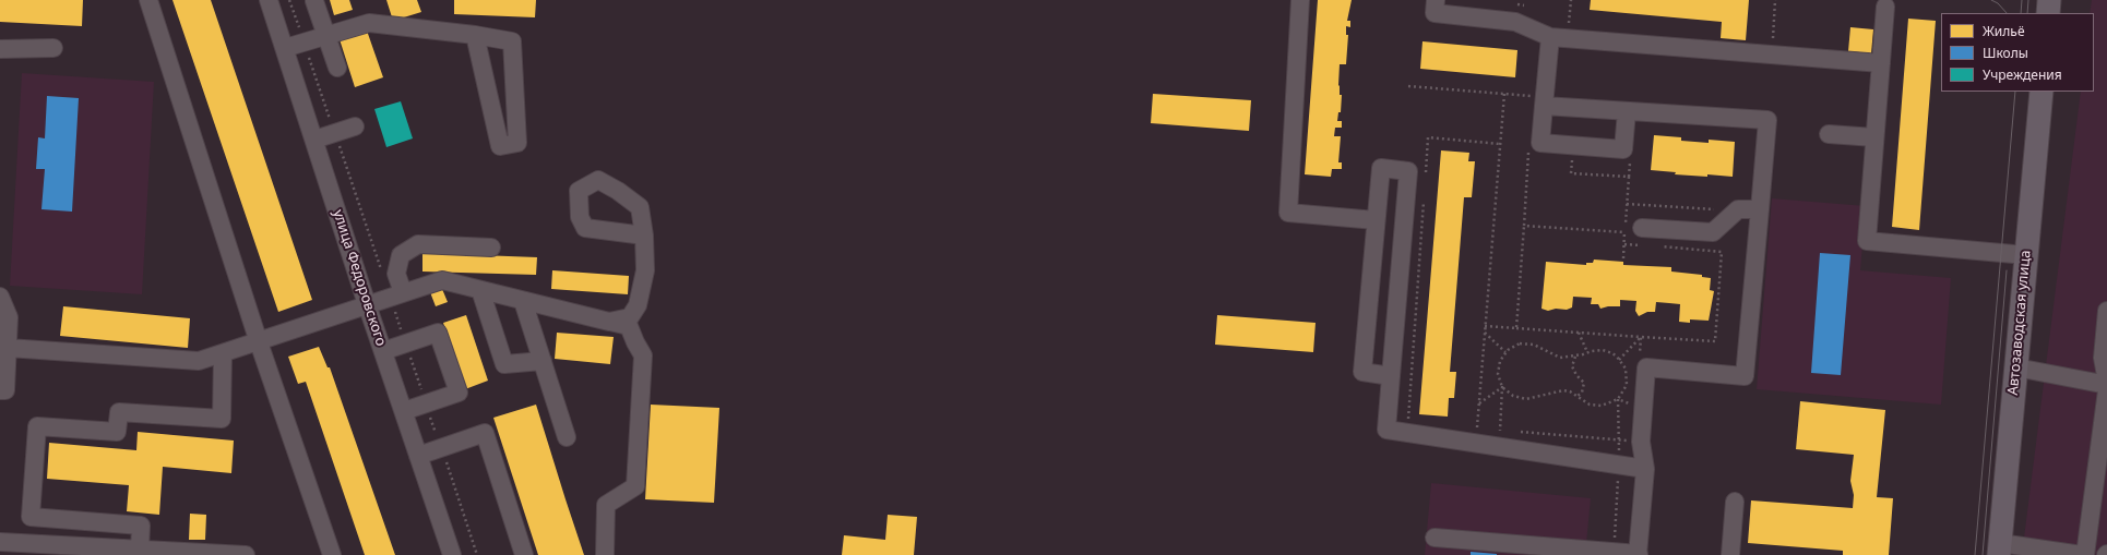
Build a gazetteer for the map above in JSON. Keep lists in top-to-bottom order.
{
  "streets": {
    "main road": ["Автозаводская улица"],
    "street": ["улица Федоровского"]
  },
  "legend": ["Жильё", "Школы", "Учреждения"]
}
